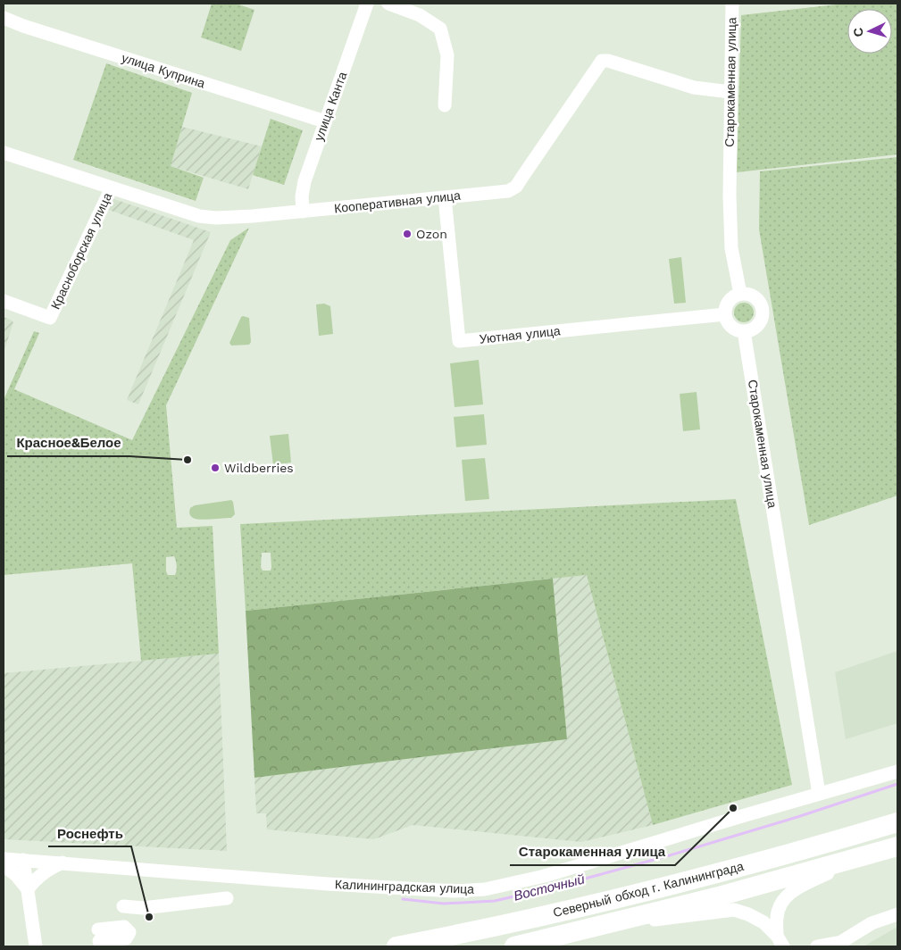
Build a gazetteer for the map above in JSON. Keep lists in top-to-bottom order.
{
  "streets": {
    "highway": ["Северный обход г. Калининграда"],
    "street": [
      "улица Куприна",
      "Старокаменная улица",
      "улица Канта",
      "Кооперативная улица",
      "Красноборская улица",
      "Уютная улица",
      "Калининградская улица"
    ]
  },
  "crossings": [
    ["улица Куприна", "улица Канта"],
    ["Старокаменная улица", "Кооперативная улица"],
    ["Старокаменная улица", "Уютная улица"],
    ["Старокаменная улица", "Калининградская улица"],
    ["улица Канта", "Кооперативная улица"],
    ["Кооперативная улица", "Красноборская улица"],
    ["Кооперативная улица", "Уютная улица"]
  ],
  "water": ["Восточный"],
  "places": [
    "Ozon",
    "Красное&Белое",
    "Wildberries",
    "Старокаменная улица",
    "Роснефть"
  ],
  "north": "left"
}
